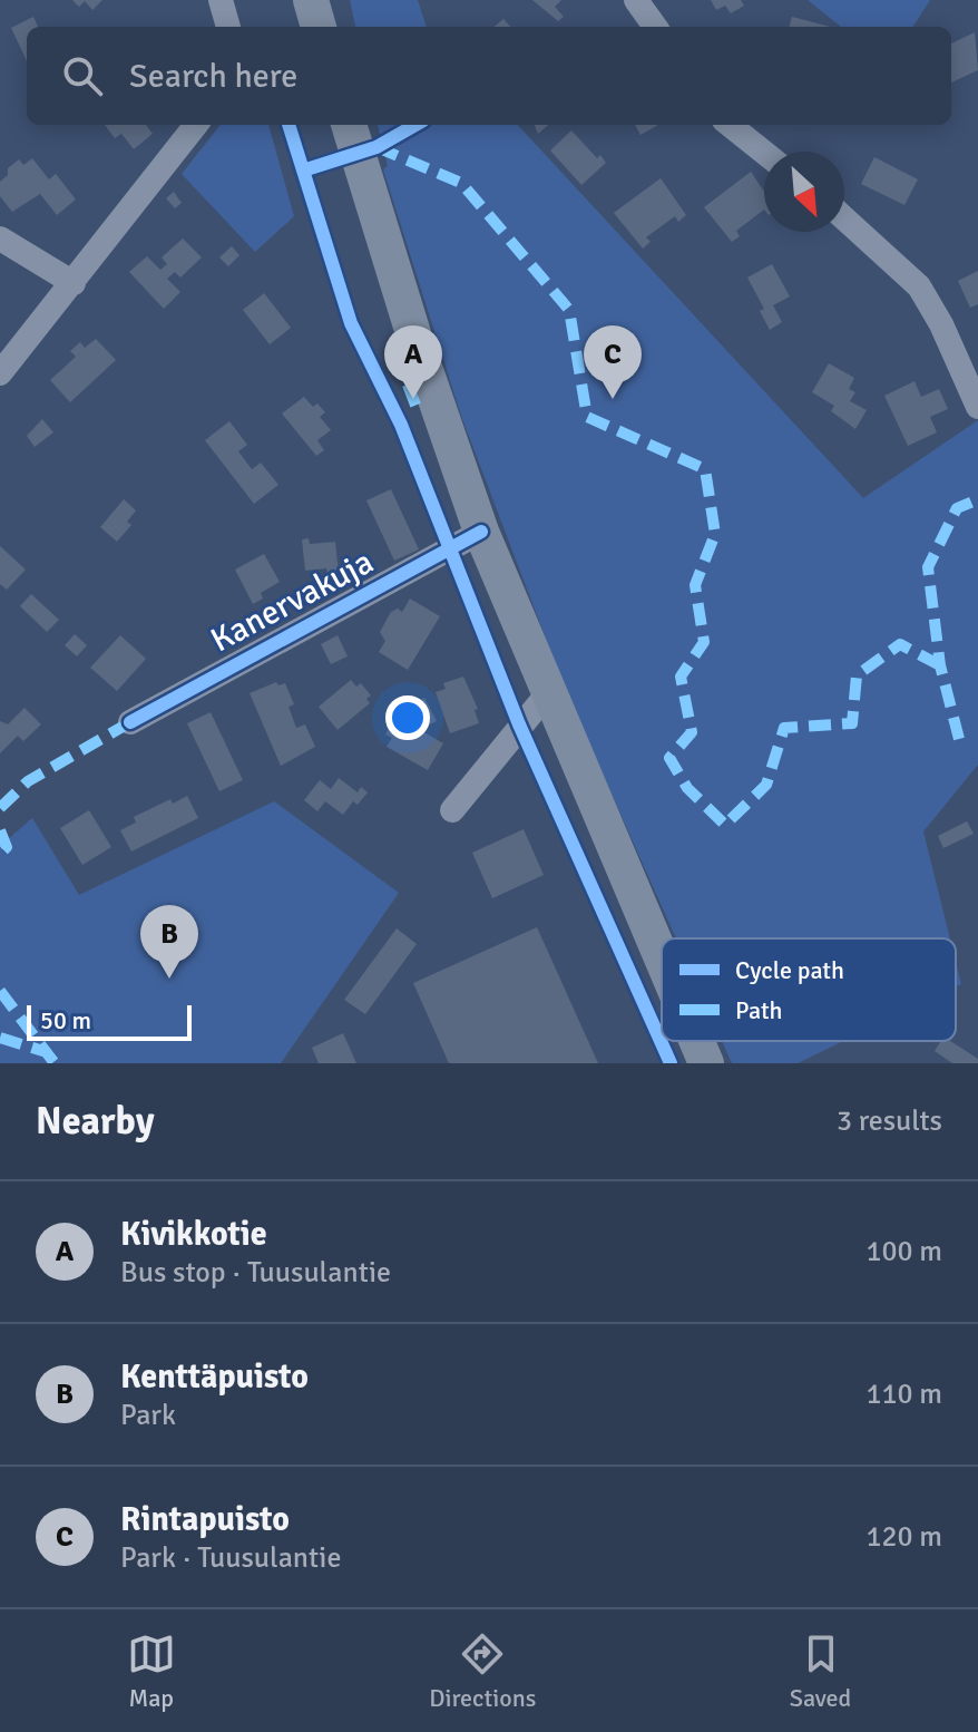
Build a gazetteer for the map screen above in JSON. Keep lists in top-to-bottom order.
{
  "streets": {
    "street": ["Kanervakuja"]
  },
  "legend": ["Cycle path", "Path"],
  "scale_bar": "50 m",
  "north": "bottom right",
  "page": {
    "search": "Search here",
    "pins": ["A", "C", "B"],
    "scale": "50 m",
    "heading": ["Nearby", "3 results"],
    "list": [
      {
        "mark": "A",
        "name": "Kivikkotie",
        "note": "Bus stop · Tuusulantie",
        "value": "100 m"
      },
      {
        "mark": "B",
        "name": "Kenttäpuisto",
        "note": "Park",
        "value": "110 m"
      },
      {
        "mark": "C",
        "name": "Rintapuisto",
        "note": "Park · Tuusulantie",
        "value": "120 m"
      }
    ],
    "nav": ["Map", "Directions", "Saved"]
  }
}
